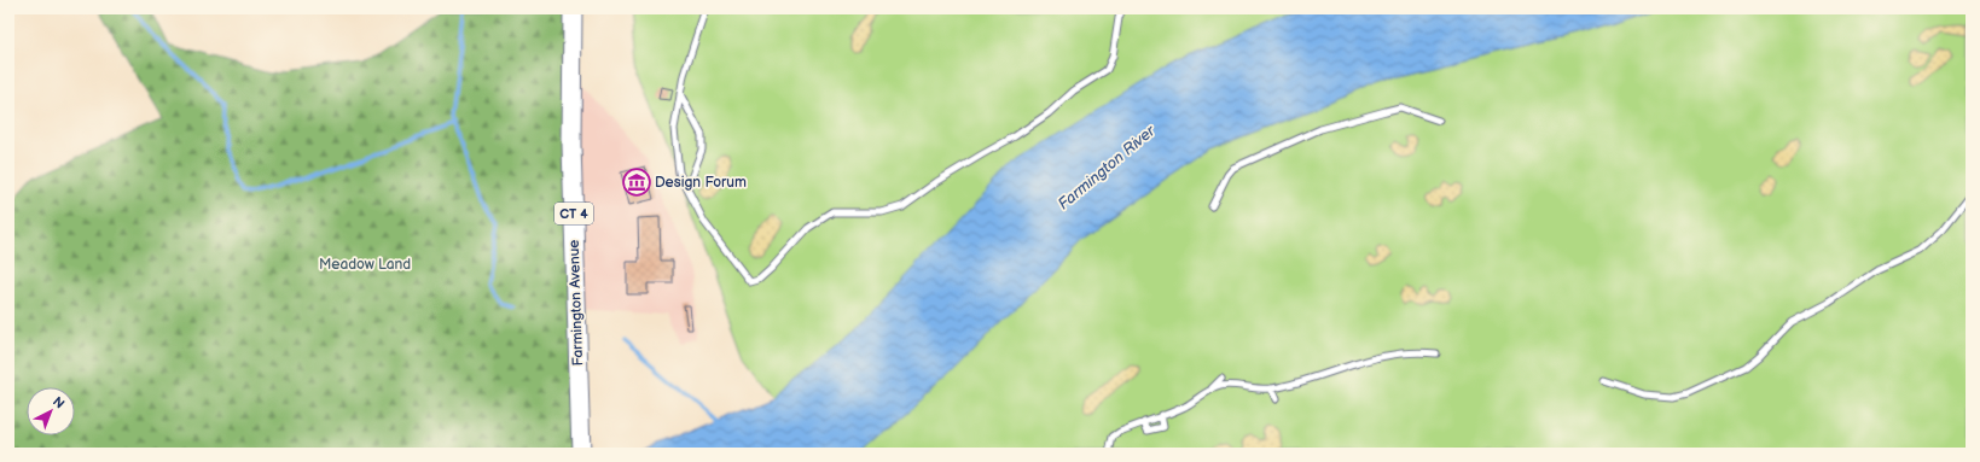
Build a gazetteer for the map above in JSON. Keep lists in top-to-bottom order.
{
  "streets": {
    "main road": ["CT 4", "Farmington Avenue"]
  },
  "water": ["Farmington River"],
  "parks": ["Meadow Land"],
  "places": {
    "museum": ["Design Forum"]
  },
  "north": "top right"
}
